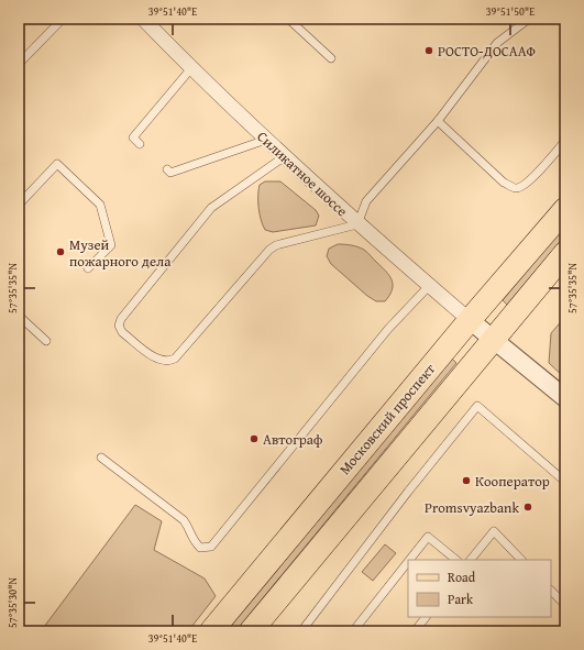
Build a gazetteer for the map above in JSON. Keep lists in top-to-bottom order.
{
  "streets": {
    "main road": ["Московский проспект"],
    "street": ["Силикатное шоссе"]
  },
  "crossings": [
    ["Силикатное шоссе", "Московский проспект"]
  ],
  "places": [
    "РОСТО-ДОСААФ",
    "Музей пожарного дела",
    "Автограф",
    "Кооператор",
    "Promsvyazbank"
  ],
  "legend": ["Road", "Park"],
  "coordinates": [
    "39°51'40\"E",
    "39°51'50\"E",
    "57°35'35\"N",
    "57°35'30\"N"
  ]
}
